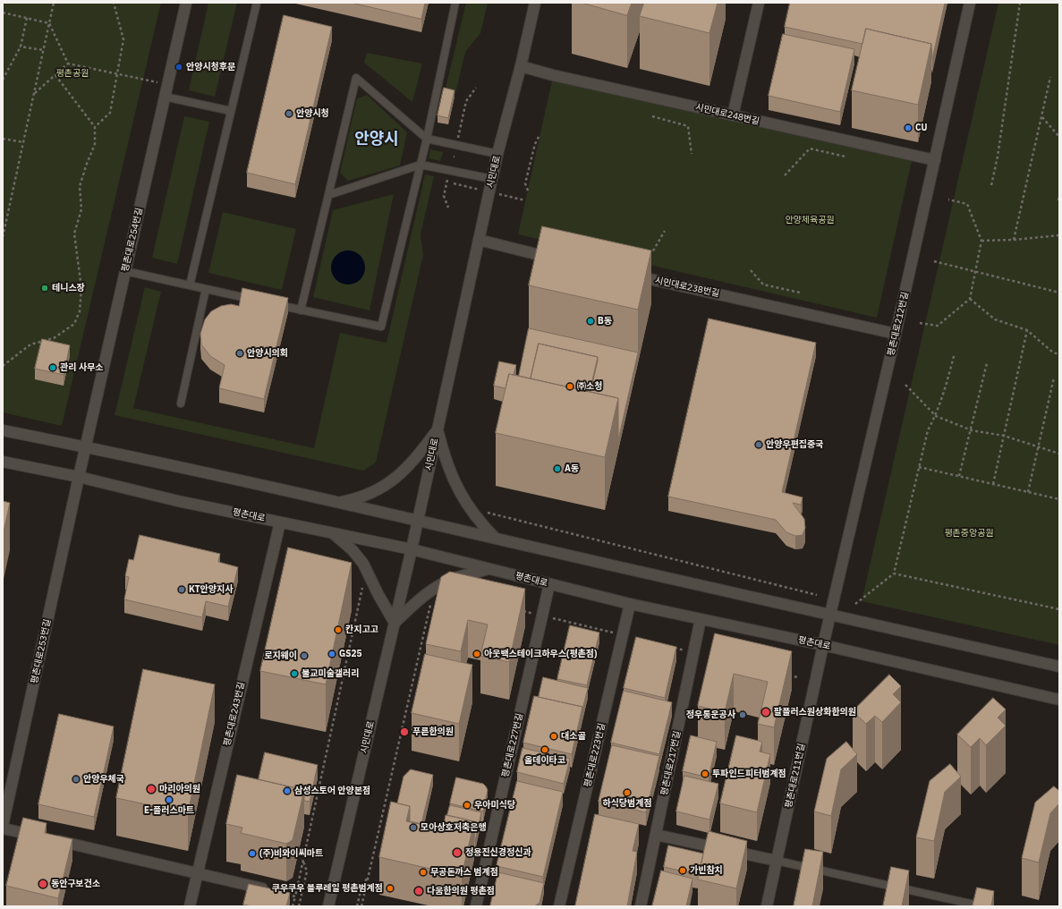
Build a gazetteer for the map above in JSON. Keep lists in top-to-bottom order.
{
  "streets": {
    "street": [
      "시민대로248번길",
      "시민대로",
      "평촌대로254번길",
      "시민대로238번길",
      "평촌대로212번길",
      "평촌대로",
      "평촌대로253번길",
      "평촌대로243번길",
      "평촌대로227번길",
      "평촌대로223번길",
      "평촌대로217번길",
      "평촌대로211번길"
    ]
  },
  "crossings": [
    ["시민대로248번길", "시민대로"],
    ["시민대로248번길", "평촌대로212번길"],
    ["시민대로", "평촌대로"],
    ["평촌대로254번길", "평촌대로"],
    ["평촌대로254번길", "평촌대로253번길"],
    ["시민대로238번길", "평촌대로212번길"],
    ["평촌대로212번길", "평촌대로"],
    ["평촌대로212번길", "평촌대로211번길"],
    ["평촌대로", "평촌대로253번길"],
    ["평촌대로", "평촌대로243번길"],
    ["평촌대로", "평촌대로227번길"],
    ["평촌대로", "평촌대로223번길"],
    ["평촌대로", "평촌대로217번길"],
    ["평촌대로", "평촌대로211번길"]
  ],
  "districts": ["안양시"],
  "parks": ["평촌공원", "안양체육공원", "평촌중앙공원"],
  "places": [
    "안양시청후문",
    "안양시청",
    "CU",
    "테니스장",
    "B동",
    "안양시의회",
    "관리 사무소",
    "㈜소청",
    "안양우편집중국",
    "A동",
    "KT안양지사",
    "칸지고고",
    "GS25",
    "아웃백스테이크하우스(평촌점)",
    "로지웨이",
    "불교미술갤러리",
    "팔플러스원상화한의원",
    "정우통운공사",
    "푸른한의원",
    "대소골",
    "올데이타코",
    "투파인드피터범계점",
    "안양우체국",
    "마리아의원",
    "삼성스토어 안양본점",
    "하식당범계점",
    "E-플러스마트",
    "우아미식당",
    "모아상호저축은행",
    "정용진신경정신과",
    "(주)비와이씨마트",
    "가빈참치",
    "무공돈까스 범계점",
    "동안구보건소",
    "쿠우쿠우 블루레일 평촌범계점",
    "다움한의원 평촌점"
  ]
}
